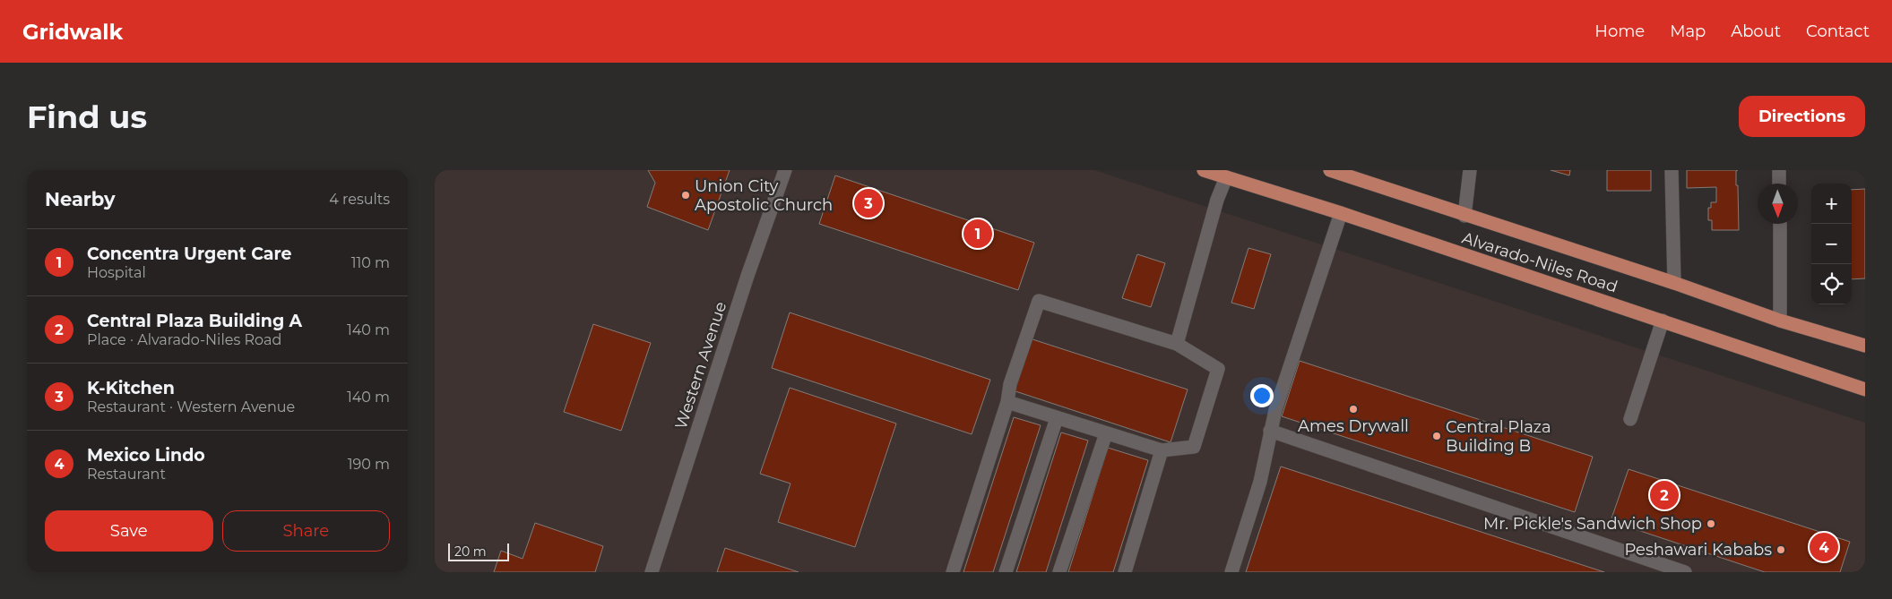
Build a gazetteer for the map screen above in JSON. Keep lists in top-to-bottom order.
{
  "streets": {
    "main road": ["Alvarado-Niles Road"],
    "street": ["Western Avenue"]
  },
  "places": [
    "Union City Apostolic Church",
    "Ames Drywall",
    "Central Plaza Building B",
    "Mr. Pickle's Sandwich Shop",
    "Peshawari Kababs"
  ],
  "scale_bar": "20 m",
  "north": "bottom",
  "page": {
    "header": "Gridwalk",
    "nav": [
      "Home",
      "Map",
      "About",
      "Contact"
    ],
    "buttons": [
      "Directions",
      ["Save", "Share"]
    ],
    "title": "Find us",
    "heading": ["Nearby", "4 results"],
    "map_buttons": ["+", "−"],
    "pins": [
      "3",
      "1",
      "2",
      "4"
    ],
    "list": [
      {
        "mark": "1",
        "name": "Concentra Urgent Care",
        "note": "Hospital",
        "value": "110 m"
      },
      {
        "mark": "2",
        "name": "Central Plaza Building A",
        "note": "Place · Alvarado-Niles Road",
        "value": "140 m"
      },
      {
        "mark": "3",
        "name": "K-Kitchen",
        "note": "Restaurant · Western Avenue",
        "value": "140 m"
      },
      {
        "mark": "4",
        "name": "Mexico Lindo",
        "note": "Restaurant",
        "value": "190 m"
      }
    ],
    "scale": "20 m"
  }
}
